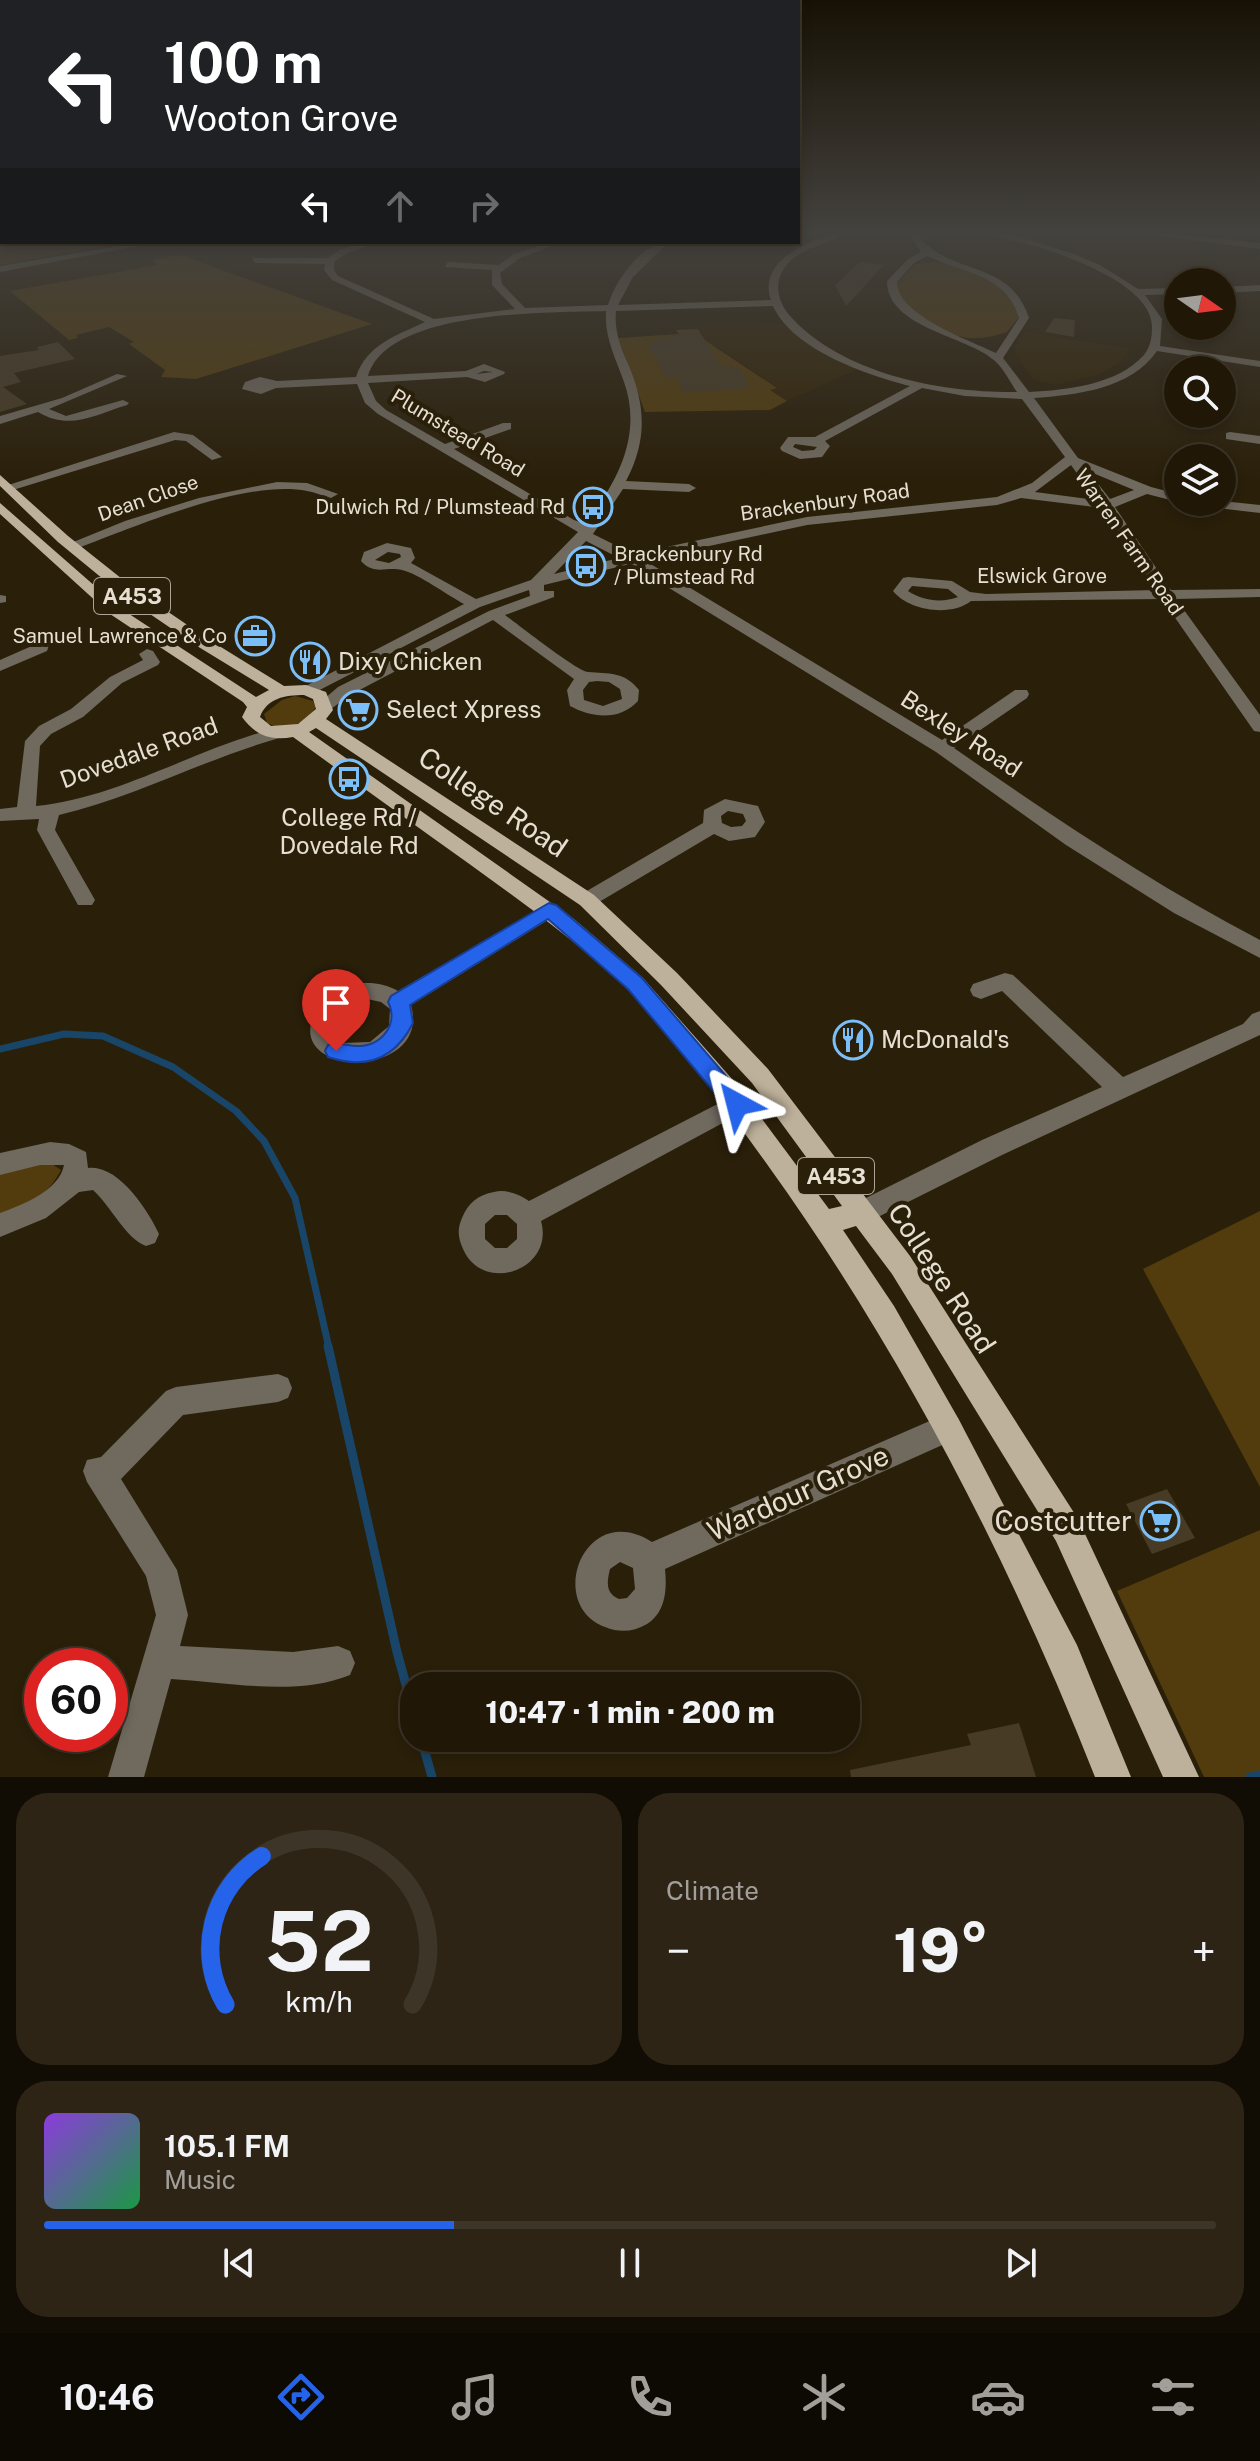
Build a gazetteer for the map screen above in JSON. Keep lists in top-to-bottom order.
{
  "streets": {
    "main road": ["A453", "College Road"],
    "street": [
      "Plumstead Road",
      "Dean Close",
      "Brackenbury Road",
      "Warren Farm Road",
      "Elswick Grove",
      "Bexley Road",
      "Dovedale Road",
      "Wardour Grove"
    ]
  },
  "crossings": [
    ["Plumstead Road", "Brackenbury Road"],
    ["Plumstead Road", "Bexley Road"],
    ["Dean Close", "A453"],
    ["Brackenbury Road", "Warren Farm Road"],
    ["Brackenbury Road", "A453"],
    ["Brackenbury Road", "Bexley Road"],
    ["Brackenbury Road", "Dovedale Road"],
    ["Brackenbury Road", "College Road"],
    ["Warren Farm Road", "Elswick Grove"],
    ["A453", "Dovedale Road"],
    ["A453", "College Road"],
    ["A453", "Wardour Grove"],
    ["Dovedale Road", "College Road"]
  ],
  "places": {
    "bus stop": ["Dulwich Rd / Plumstead Rd", "Brackenbury Rd / Plumstead Rd", "College Rd / Dovedale Rd"],
    "office": ["Samuel Lawrence & Co"],
    "restaurant": ["Dixy Chicken", "McDonald's"],
    "supermarket": ["Select Xpress", "Costcutter"]
  },
  "north": "right",
  "page": {
    "turn": ["100 m", "Wooton Grove"],
    "limit": "60",
    "trip": "10:47 · 1 min · 200 m",
    "tile": "Climate",
    "heat": ["−", "19°", "+"],
    "song": ["105.1 FM", "Music"],
    "tabs": "10:46",
    "gauge": ["52", "km/h"]
  }
}
